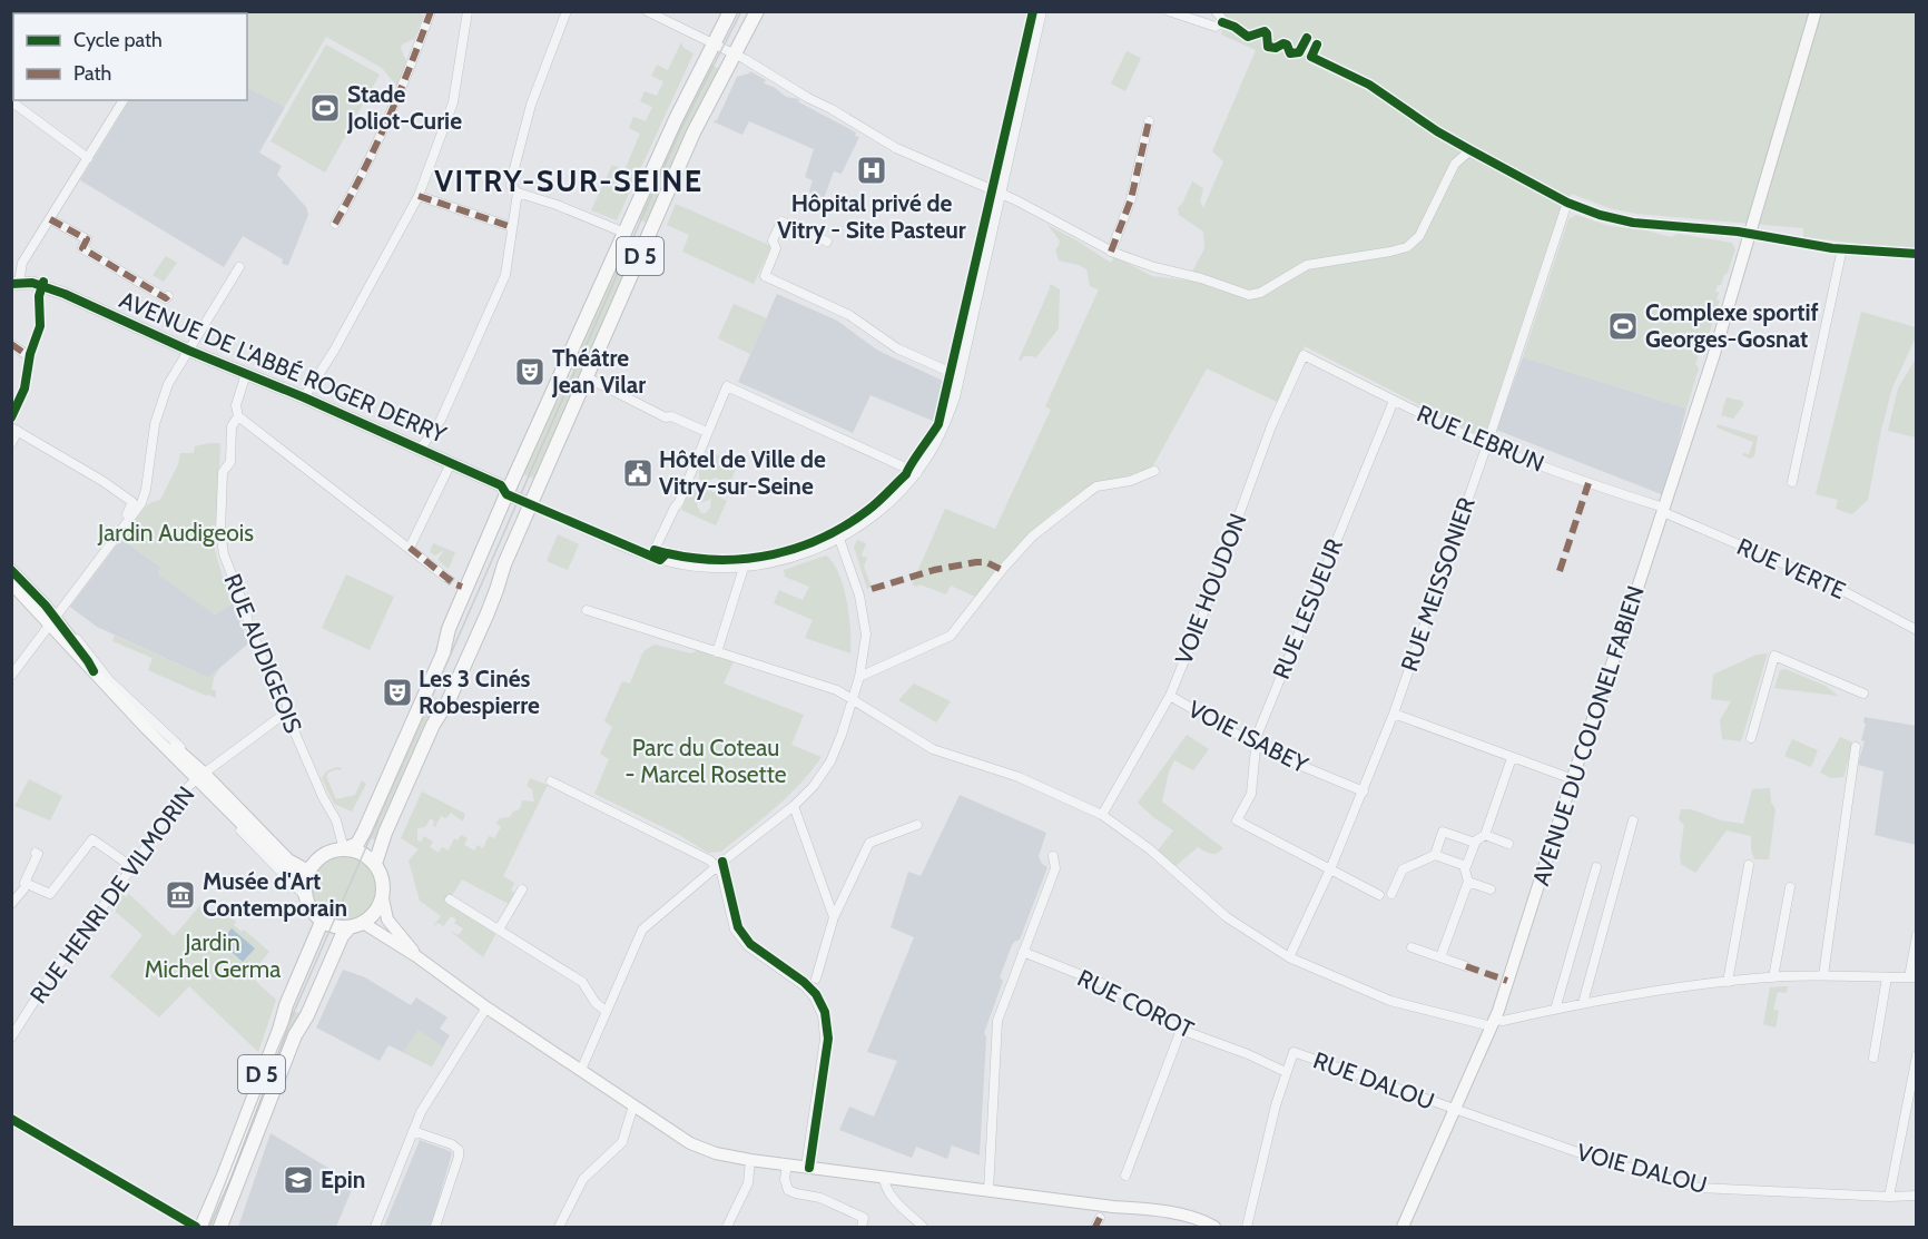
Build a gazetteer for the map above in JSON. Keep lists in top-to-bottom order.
{
  "streets": {
    "main road": ["D 5", "AVENUE DE L'ABBÉ ROGER DERRY", "AVENUE DU COLONEL FABIEN"],
    "street": [
      "RUE LEBRUN",
      "RUE VERTE",
      "RUE MEISSONIER",
      "VOIE HOUDON",
      "RUE LESUEUR",
      "RUE AUDIGEOIS",
      "VOIE ISABEY",
      "RUE HENRI DE VILMORIN",
      "RUE COROT",
      "RUE DALOU",
      "VOIE DALOU"
    ]
  },
  "crossings": [
    ["D 5", "AVENUE DE L'ABBÉ ROGER DERRY"],
    ["D 5", "RUE AUDIGEOIS"],
    ["AVENUE DE L'ABBÉ ROGER DERRY", "RUE AUDIGEOIS"],
    ["RUE LEBRUN", "RUE VERTE"],
    ["RUE LEBRUN", "RUE MEISSONIER"],
    ["RUE LEBRUN", "VOIE HOUDON"],
    ["RUE LEBRUN", "RUE LESUEUR"],
    ["RUE LEBRUN", "AVENUE DU COLONEL FABIEN"],
    ["RUE VERTE", "AVENUE DU COLONEL FABIEN"],
    ["RUE MEISSONIER", "RUE LESUEUR"],
    ["RUE MEISSONIER", "VOIE ISABEY"],
    ["VOIE HOUDON", "VOIE ISABEY"],
    ["RUE LESUEUR", "VOIE ISABEY"],
    ["RUE AUDIGEOIS", "RUE HENRI DE VILMORIN"],
    ["AVENUE DU COLONEL FABIEN", "RUE DALOU"],
    ["AVENUE DU COLONEL FABIEN", "VOIE DALOU"],
    ["RUE COROT", "RUE DALOU"],
    ["RUE DALOU", "VOIE DALOU"]
  ],
  "districts": ["VITRY-SUR-SEINE"],
  "parks": ["Jardin Audigeois", "Parc du Coteau - Marcel Rosette", "Jardin Michel Germa"],
  "places": {
    "sports": ["Stade Joliot-Curie", "Complexe sportif Georges-Gosnat"],
    "hospital": ["Hôpital privé de Vitry - Site Pasteur"],
    "theatre": ["Théâtre Jean Vilar", "Les 3 Cinés Robespierre"],
    "public building": ["Hôtel de Ville de Vitry-sur-Seine"],
    "museum": ["Musée d'Art Contemporain"],
    "school or university": ["Epin"]
  },
  "legend": ["Cycle path", "Path"]
}
